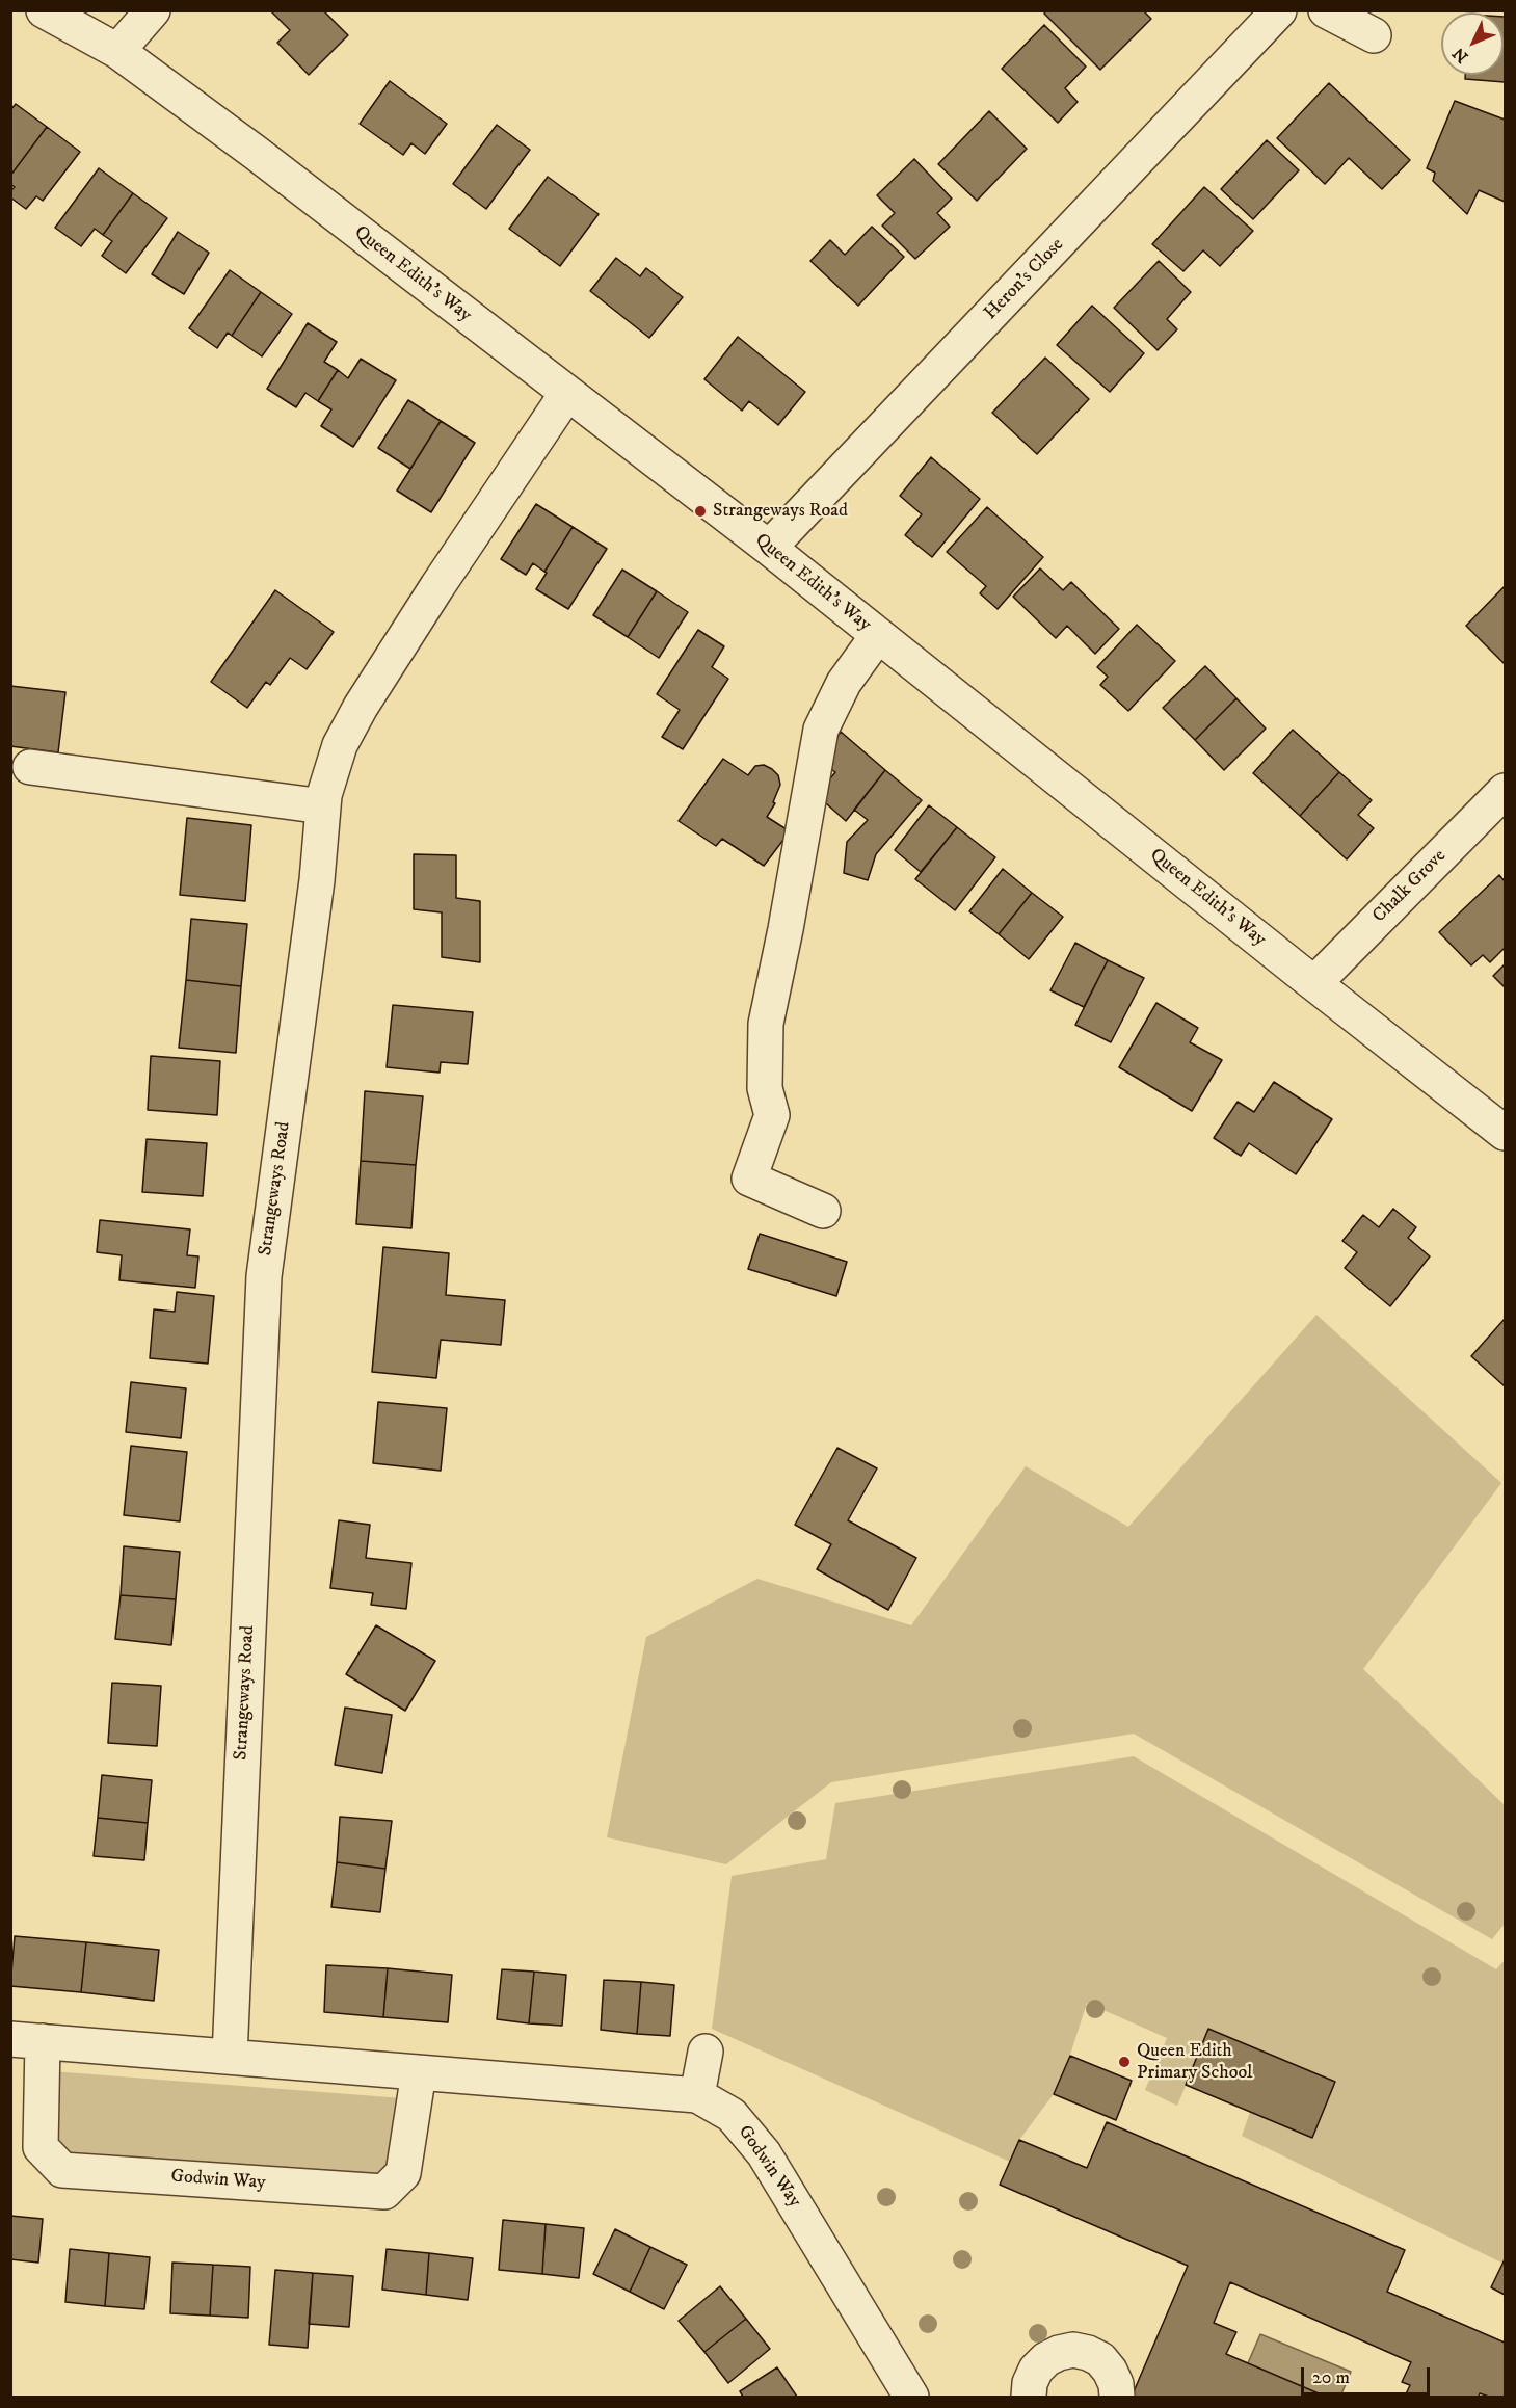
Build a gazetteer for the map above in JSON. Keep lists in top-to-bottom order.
{
  "streets": {
    "street": [
      "Queen Edith's Way",
      "Heron's Close",
      "Chalk Grove",
      "Strangeways Road",
      "Godwin Way"
    ]
  },
  "crossings": [
    ["Queen Edith's Way", "Heron's Close"],
    ["Queen Edith's Way", "Chalk Grove"],
    ["Queen Edith's Way", "Strangeways Road"],
    ["Strangeways Road", "Godwin Way"]
  ],
  "places": ["Strangeways Road", "Queen Edith Primary School"],
  "scale_bar": "20 m",
  "north": "bottom left"
}
